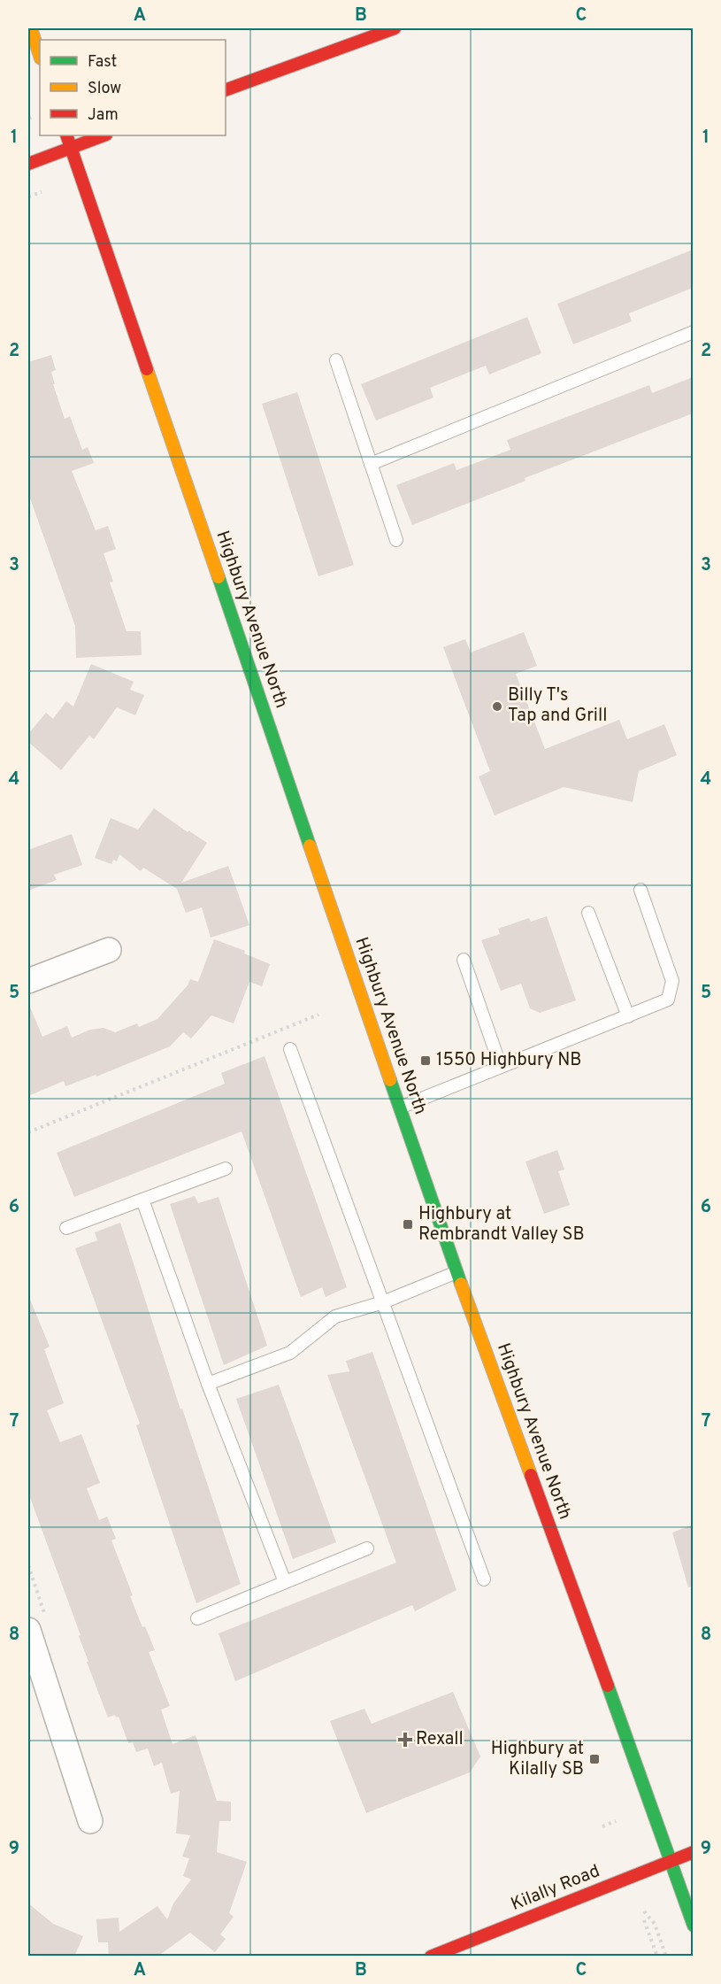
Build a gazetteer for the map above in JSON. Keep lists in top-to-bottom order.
{
  "streets": {
    "main road": ["Highbury Avenue North", "Kilally Road"]
  },
  "crossings": [
    ["Highbury Avenue North", "Kilally Road"]
  ],
  "places": {
    "other": ["Billy T's Tap and Grill"],
    "transit": ["1550 Highbury NB", "Highbury at Rembrandt Valley SB", "Highbury at Kilally SB"],
    "health": ["Rexall"]
  },
  "legend": ["Fast", "Slow", "Jam"],
  "grid": {
    "columns": ["A", "B", "C"],
    "rows": [
      "1",
      "2",
      "3",
      "4",
      "5",
      "6",
      "7",
      "8",
      "9"
    ]
  }
}
